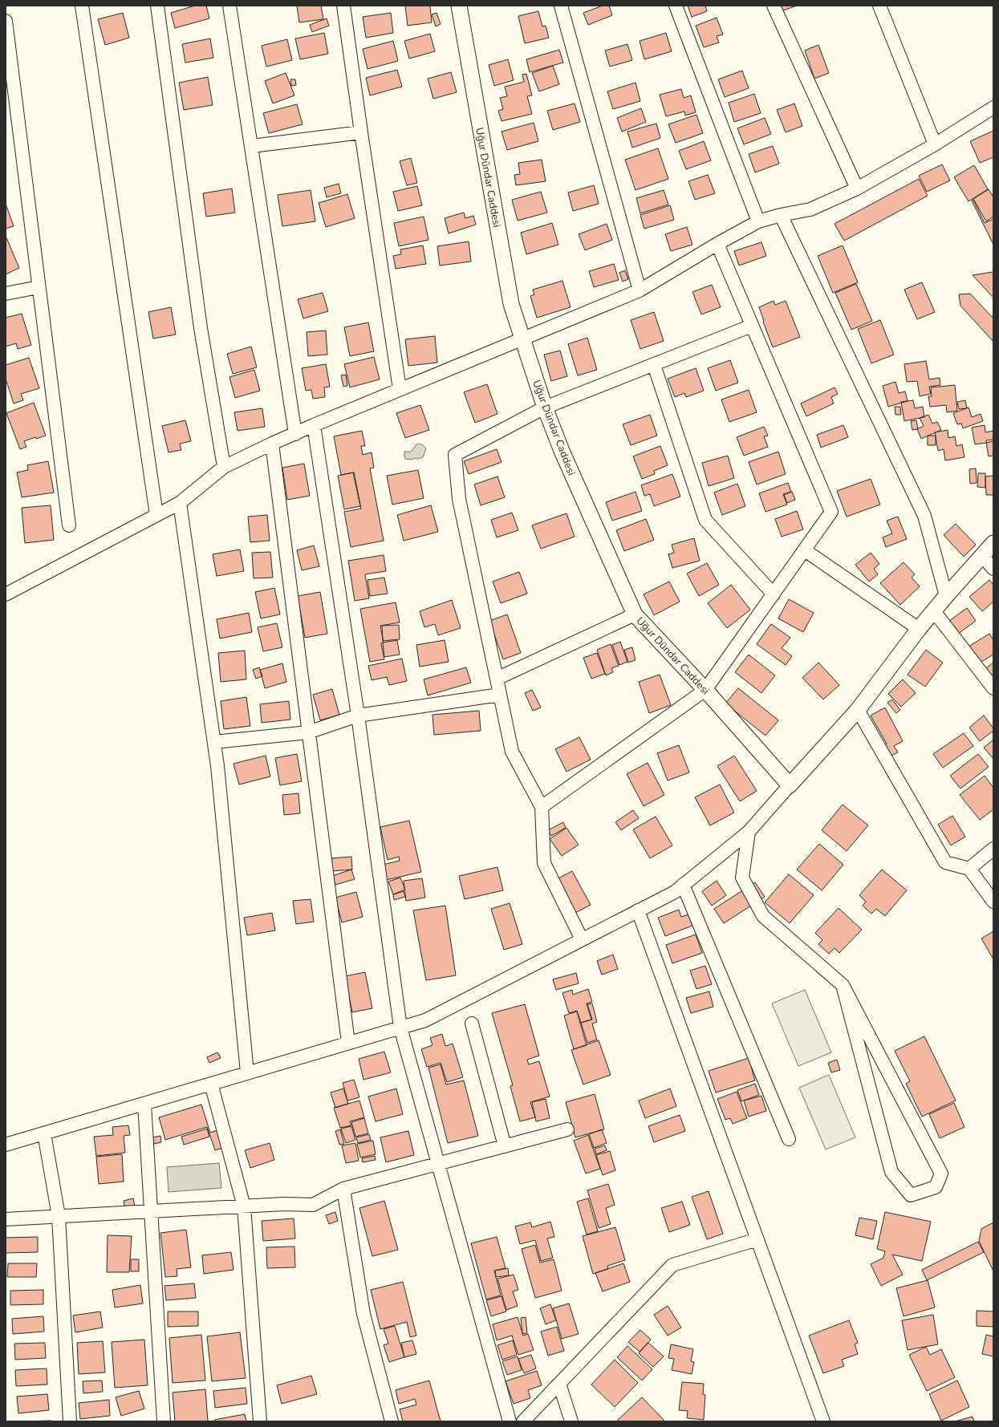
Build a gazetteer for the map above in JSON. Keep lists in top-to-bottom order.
{
  "streets": {
    "street": ["Uğur Dündar Caddesi"]
  }
}
